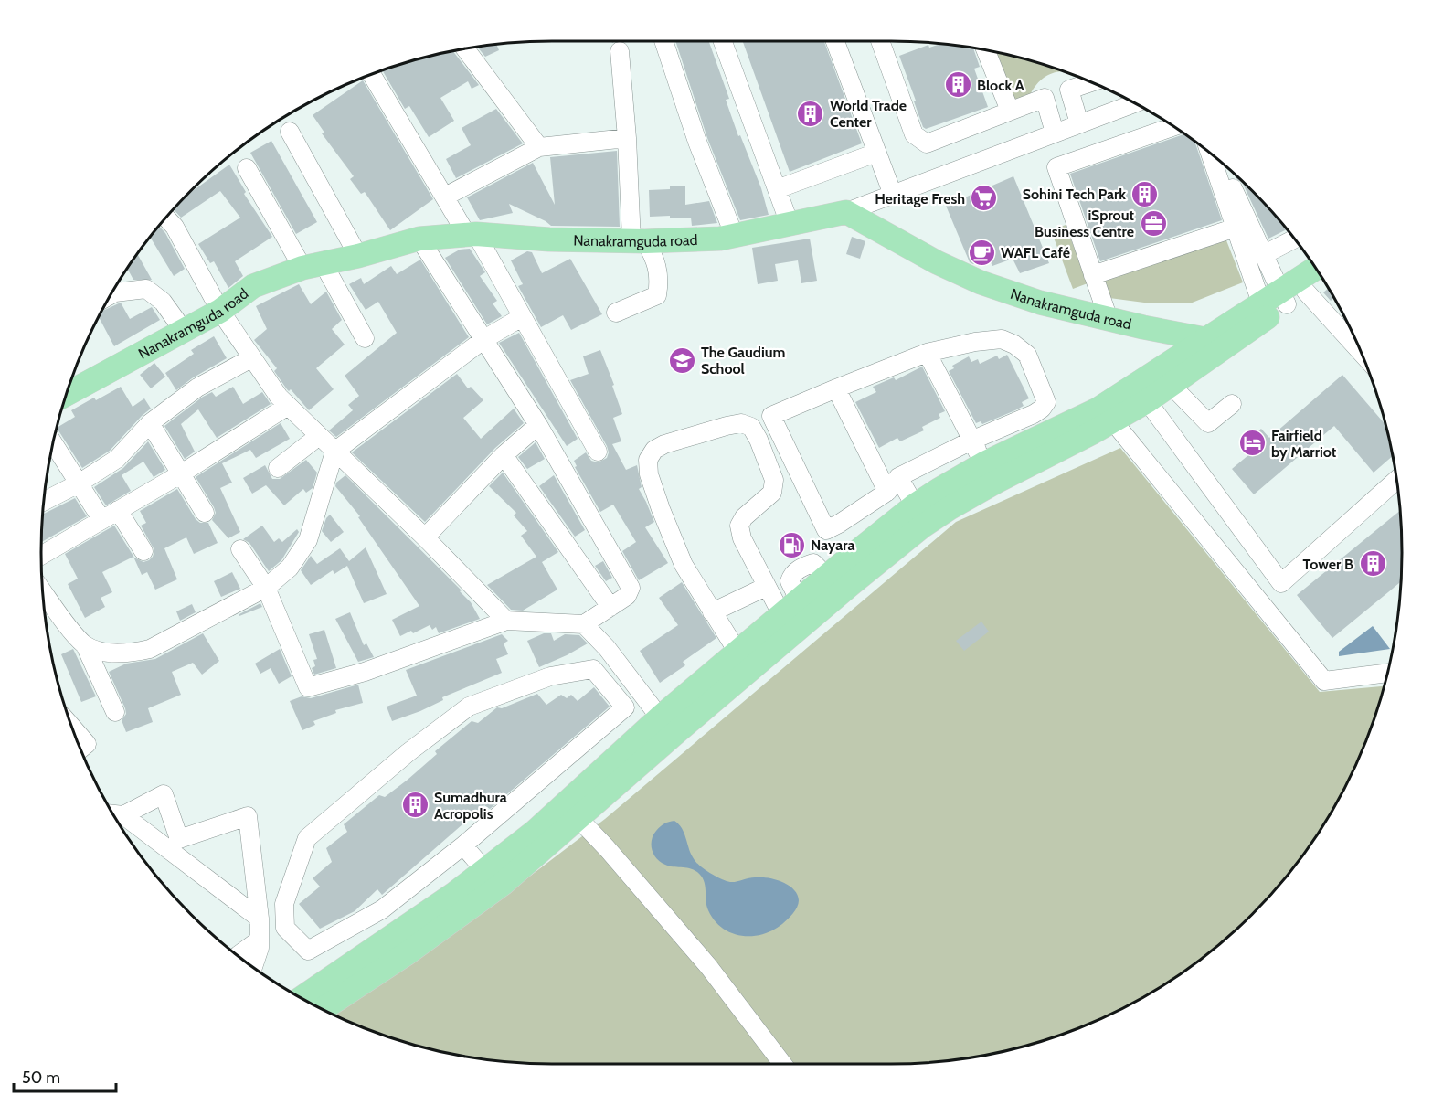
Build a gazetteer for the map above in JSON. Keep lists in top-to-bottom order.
{
  "streets": {
    "main road": ["Nanakramguda road"]
  },
  "places": {
    "building": [
      "Block A",
      "World Trade Center",
      "Sohini Tech Park",
      "Tower B",
      "Sumadhura Acropolis"
    ],
    "supermarket": ["Heritage Fresh"],
    "office": ["iSprout Business Centre"],
    "cafe": ["WAFL Café"],
    "school or university": ["The Gaudium School"],
    "hotel": ["Fairfield by Marriot"],
    "fuel station": ["Nayara"]
  },
  "scale_bar": "50 m"
}
